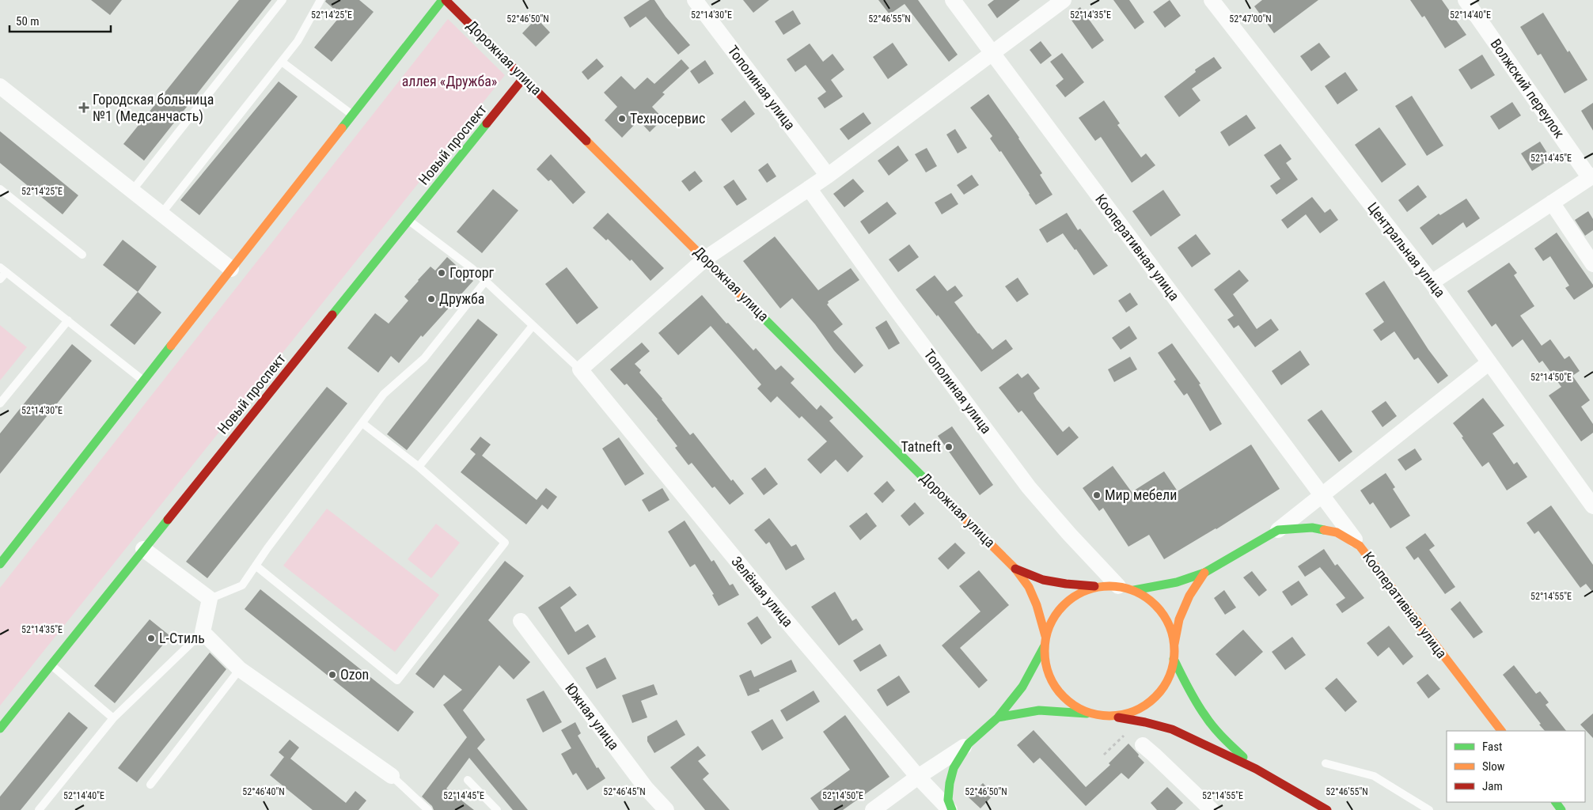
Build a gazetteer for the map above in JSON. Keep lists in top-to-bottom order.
{
  "streets": {
    "main road": ["Дорожная улица", "Новый проспект", "Кооперативная улица"],
    "street": [
      "Тополиная улица",
      "Волжский переулок",
      "Центральная улица",
      "Зелёная улица",
      "Южная улица"
    ]
  },
  "crossings": [
    ["Дорожная улица", "Новый проспект"],
    ["Волжский переулок", "Центральная улица"]
  ],
  "parks": ["аллея «Дружба»"],
  "places": {
    "health": ["Городская больница №1 (Медсанчасть)"],
    "other": [
      "Техносервис",
      "Горторг",
      "Дружба",
      "Tatneft",
      "Мир мебели",
      "L-Стиль",
      "Ozon"
    ]
  },
  "legend": ["Fast", "Slow", "Jam"],
  "scale_bar": "50 m",
  "coordinates": [
    "52°14'25\"E",
    "52°14'30\"E",
    "52°14'35\"E",
    "52°14'40\"E",
    "52°46'50\"N",
    "52°46'55\"N",
    "52°47'00\"N",
    "52°14'45\"E",
    "52°14'50\"E",
    "52°14'55\"E",
    "52°46'40\"N",
    "52°46'45\"N"
  ]
}
